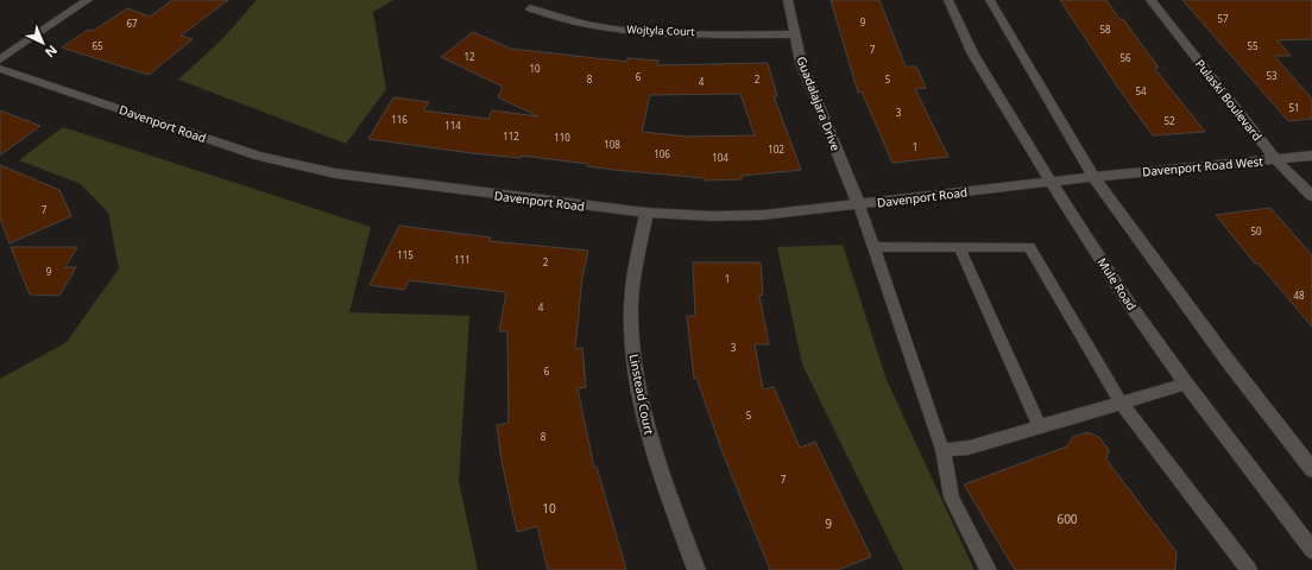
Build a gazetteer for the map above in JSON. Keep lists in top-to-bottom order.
{
  "streets": {
    "street": [
      "Wojtyla Court",
      "Pulaski Boulevard",
      "Guadalajara Drive",
      "Davenport Road",
      "Davenport Road West",
      "Mule Road",
      "Linstead Court"
    ]
  },
  "crossings": [
    ["Wojtyla Court", "Guadalajara Drive"],
    ["Pulaski Boulevard", "Davenport Road West"],
    ["Guadalajara Drive", "Davenport Road"],
    ["Davenport Road", "Davenport Road West"],
    ["Davenport Road", "Mule Road"],
    ["Davenport Road", "Linstead Court"]
  ],
  "house_numbers": [
    "57",
    "9",
    "67",
    "58",
    "65",
    "55",
    "7",
    "12",
    "56",
    "10",
    "53",
    "6",
    "8",
    "2",
    "5",
    "4",
    "54",
    "51",
    "3",
    "116",
    "52",
    "114",
    "112",
    "110",
    "108",
    "1",
    "102",
    "106",
    "104",
    "7",
    "50",
    "115",
    "111",
    "2",
    "9",
    "1",
    "48",
    "4",
    "3",
    "6",
    "5",
    "8",
    "7",
    "10",
    "600",
    "9"
  ],
  "north": "bottom right"
}
